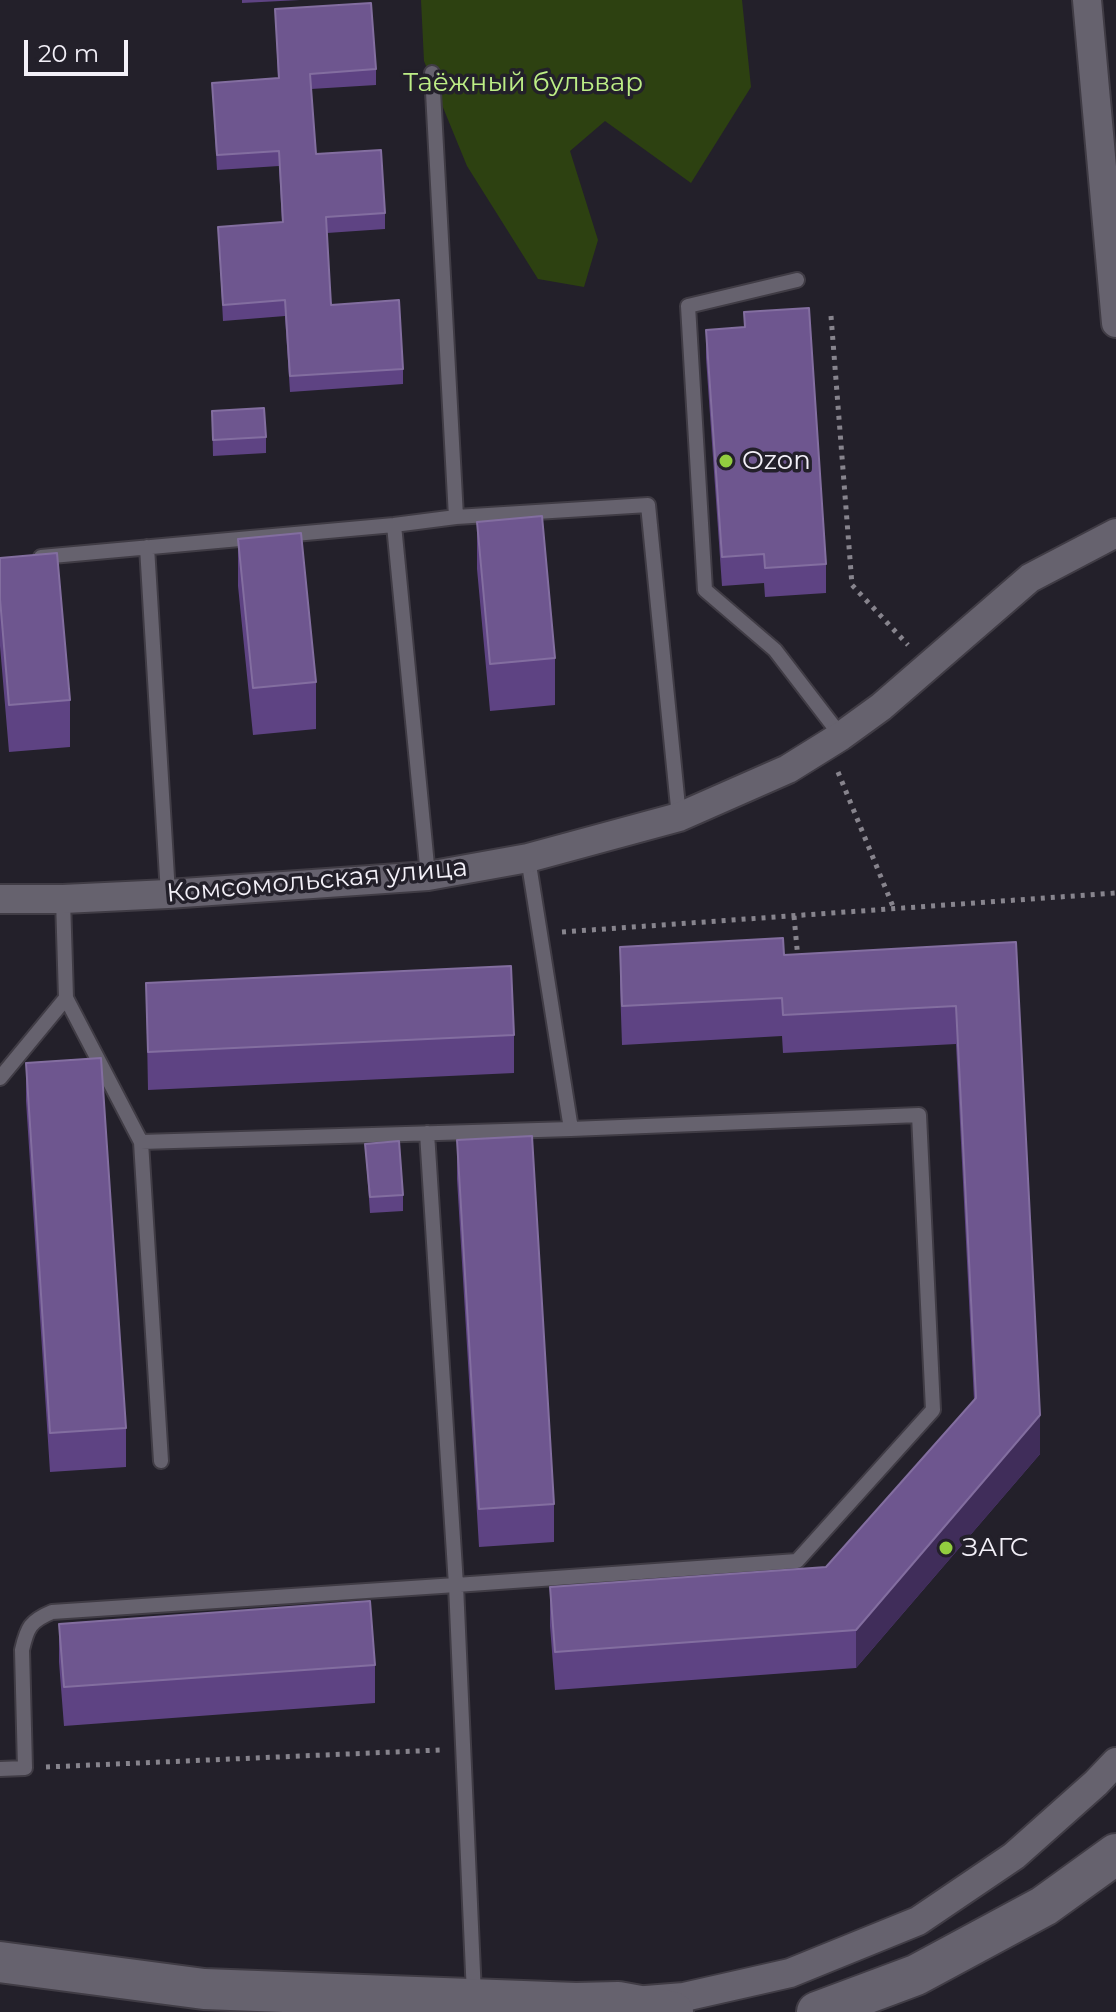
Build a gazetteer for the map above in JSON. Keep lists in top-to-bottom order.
{
  "streets": {
    "street": ["Комсомольская улица"]
  },
  "parks": ["Таёжный бульвар"],
  "places": ["Ozon", "ЗАГС"],
  "scale_bar": "20 m"
}
